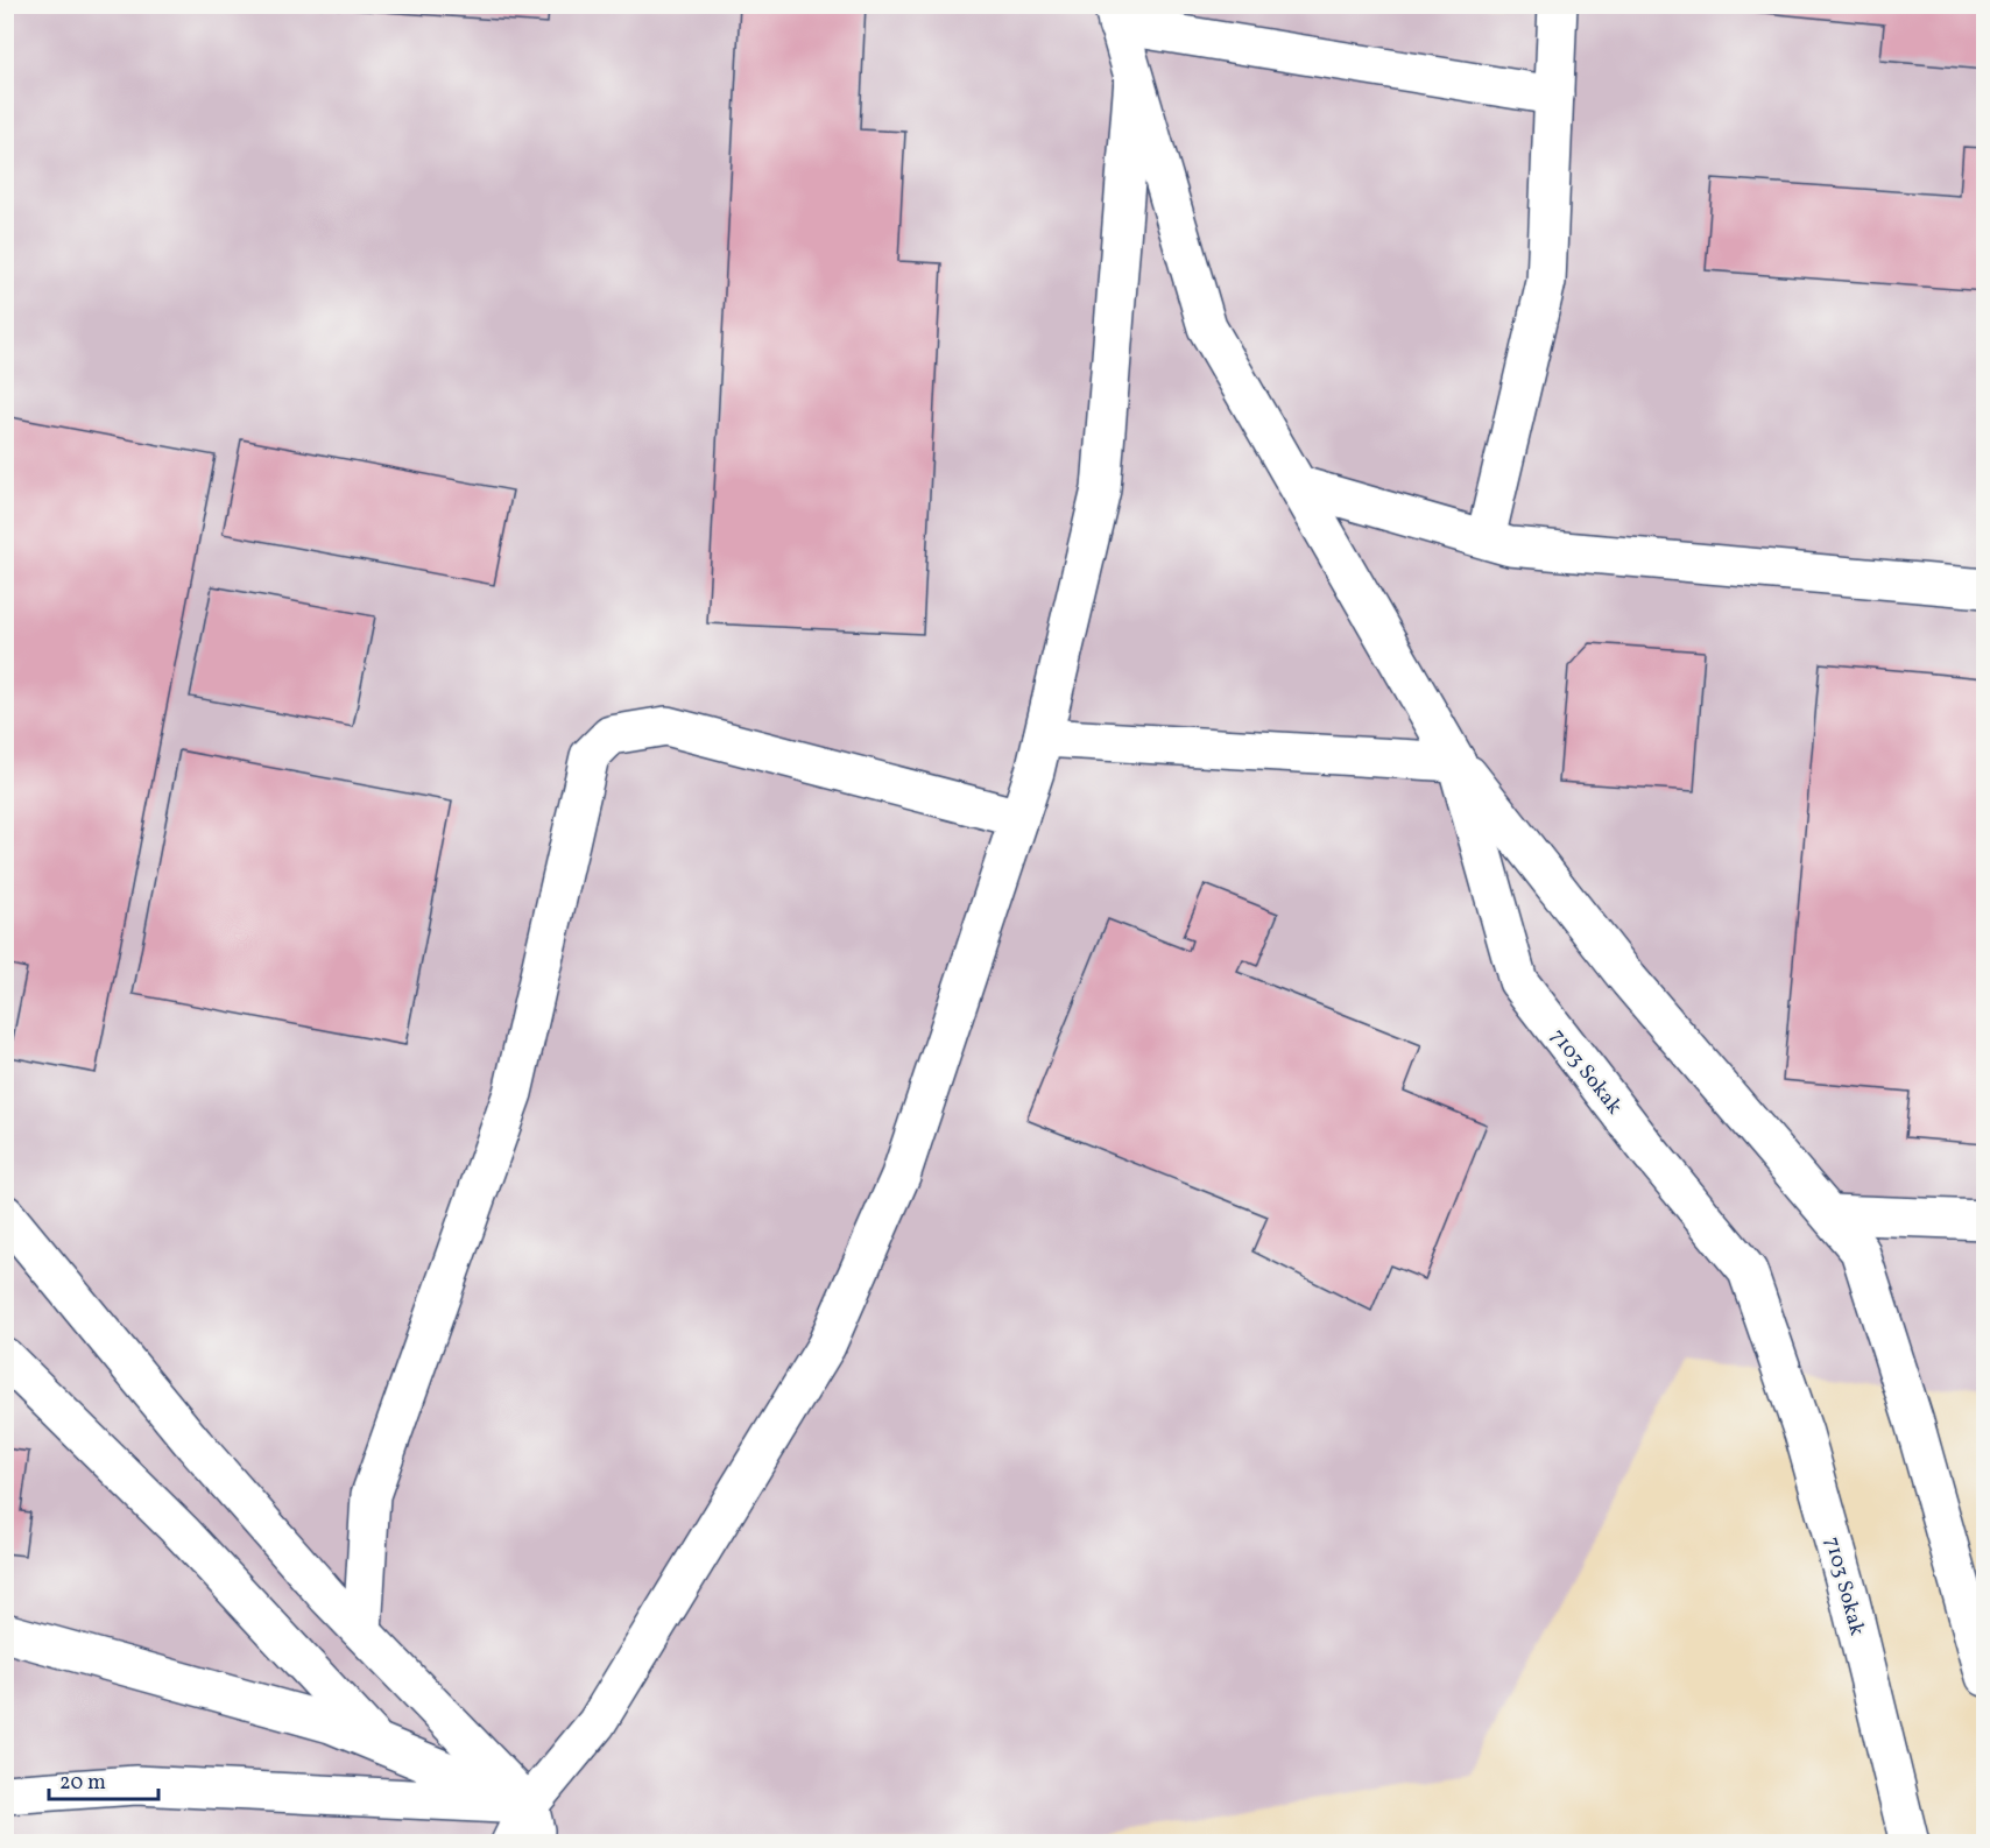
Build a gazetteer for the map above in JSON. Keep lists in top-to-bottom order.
{
  "streets": {
    "street": ["7103 Sokak"]
  },
  "scale_bar": "20 m"
}
